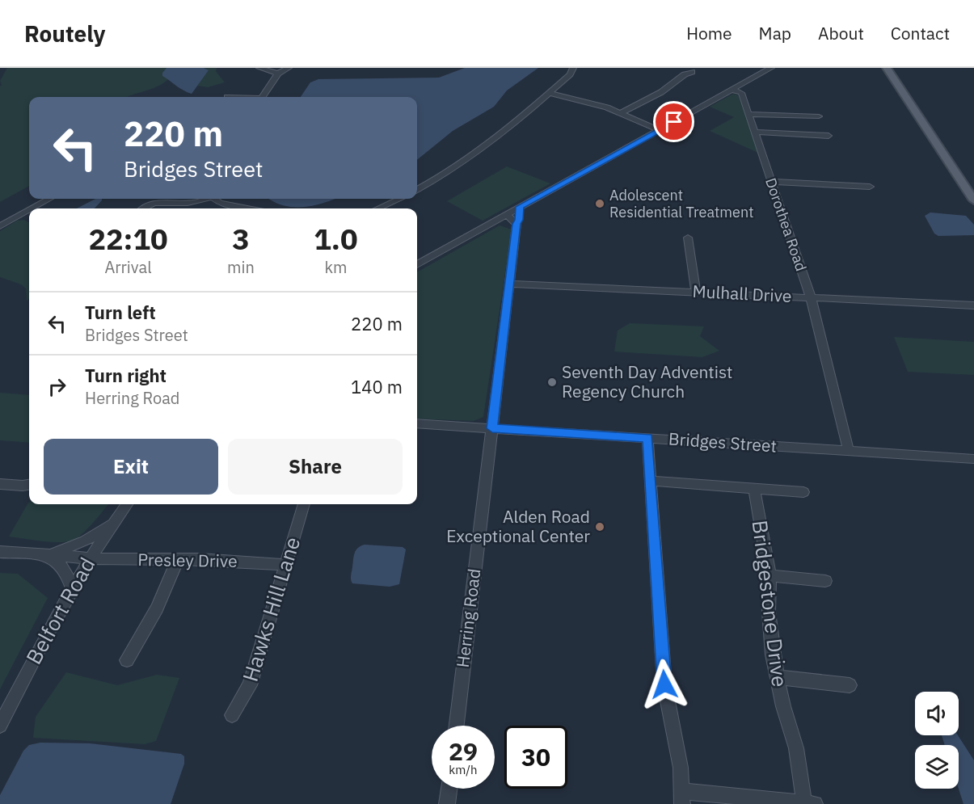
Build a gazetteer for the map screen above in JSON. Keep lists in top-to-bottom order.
{
  "streets": {
    "street": [
      "Dorothea Road",
      "Mulhall Drive",
      "Bridges Street",
      "Presley Drive",
      "Bridgestone Drive",
      "Hawks Hill Lane",
      "Belfort Road",
      "Herring Road"
    ]
  },
  "crossings": [
    ["Dorothea Road", "Mulhall Drive"],
    ["Dorothea Road", "Bridges Street"],
    ["Mulhall Drive", "Herring Road"],
    ["Bridges Street", "Herring Road"],
    ["Presley Drive", "Hawks Hill Lane"],
    ["Presley Drive", "Belfort Road"]
  ],
  "places": ["Adolescent Residential Treatment", "Seventh Day Adventist Regency Church", "Alden Road Exceptional Center"],
  "page": {
    "header": "Routely",
    "nav": [
      "Home",
      "Map",
      "About",
      "Contact"
    ],
    "turn": ["220 m", "Bridges Street"],
    "eta": [
      "22:10",
      "Arrival",
      "3",
      "min",
      "1.0",
      "km"
    ],
    "list": [
      {
        "name": "Turn left",
        "note": "Bridges Street",
        "value": "220 m"
      },
      {
        "name": "Turn right",
        "note": "Herring Road",
        "value": "140 m"
      }
    ],
    "buttons": ["Exit", "Share"],
    "speed": "29 km/h",
    "limit": "30"
  }
}
